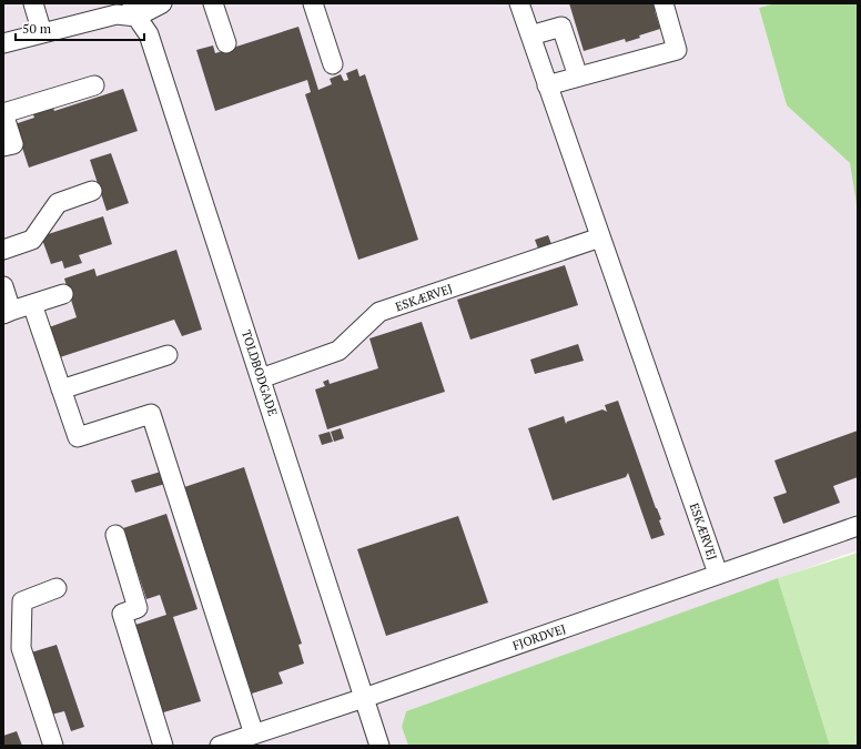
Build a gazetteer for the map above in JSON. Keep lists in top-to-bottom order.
{
  "streets": {
    "street": ["ESKÆRVEJ", "TOLDBODGADE", "FJORDVEJ"]
  },
  "crossings": [
    ["ESKÆRVEJ", "TOLDBODGADE"],
    ["ESKÆRVEJ", "FJORDVEJ"],
    ["TOLDBODGADE", "FJORDVEJ"]
  ],
  "scale_bar": "50 m"
}
